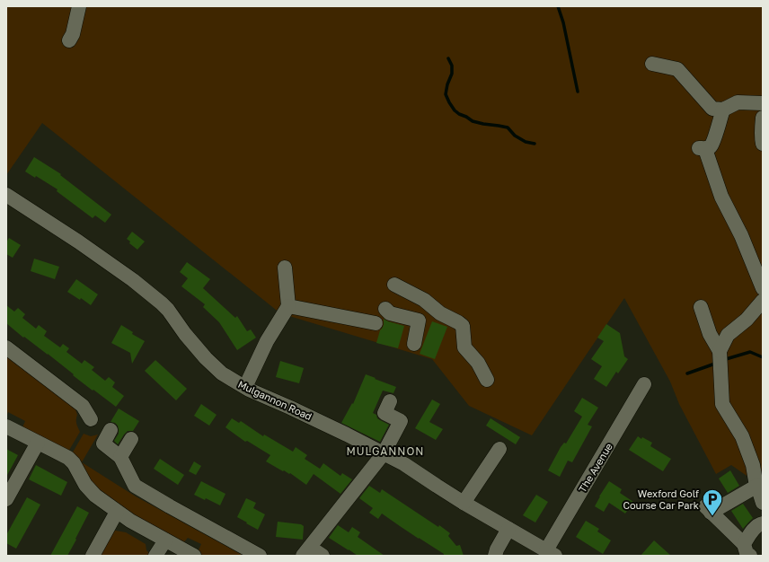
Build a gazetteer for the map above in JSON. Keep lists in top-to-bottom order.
{
  "streets": {
    "street": ["Mulgannon Road", "The Avenue"]
  },
  "crossings": [
    ["Mulgannon Road", "The Avenue"]
  ],
  "districts": ["MULGANNON"],
  "places": {
    "parking": ["Wexford Golf Course Car Park"]
  }
}
